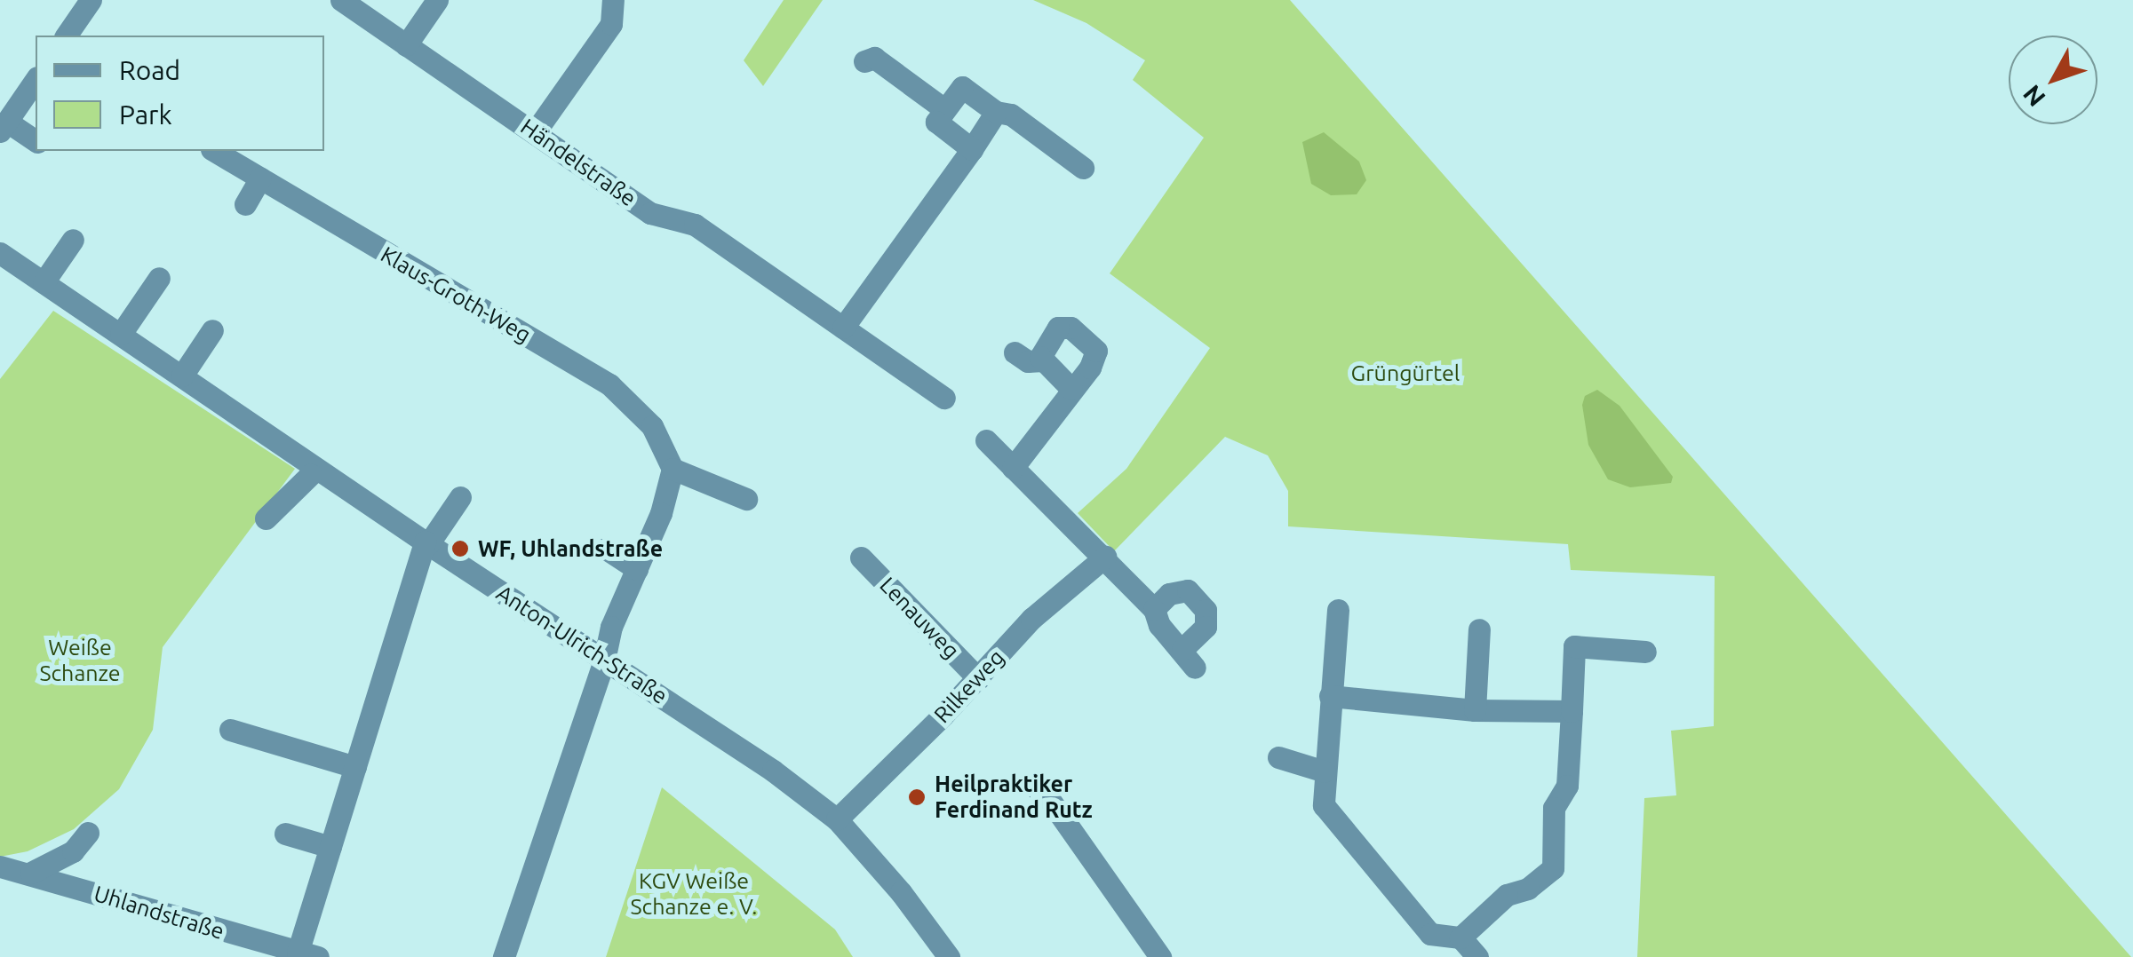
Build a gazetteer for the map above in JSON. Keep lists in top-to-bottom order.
{
  "streets": {
    "street": [
      "Händelstraße",
      "Klaus-Groth-Weg",
      "Lenauweg",
      "Anton-Ulrich-Straße",
      "Rilkeweg",
      "Uhlandstraße"
    ]
  },
  "crossings": [
    ["Lenauweg", "Rilkeweg"],
    ["Anton-Ulrich-Straße", "Rilkeweg"]
  ],
  "parks": ["Grüngürtel", "Weiße Schanze", "KGV Weiße Schanze e. V."],
  "places": ["WF, Uhlandstraße", "Heilpraktiker Ferdinand Rutz"],
  "legend": ["Road", "Park"],
  "north": "bottom left"
}
